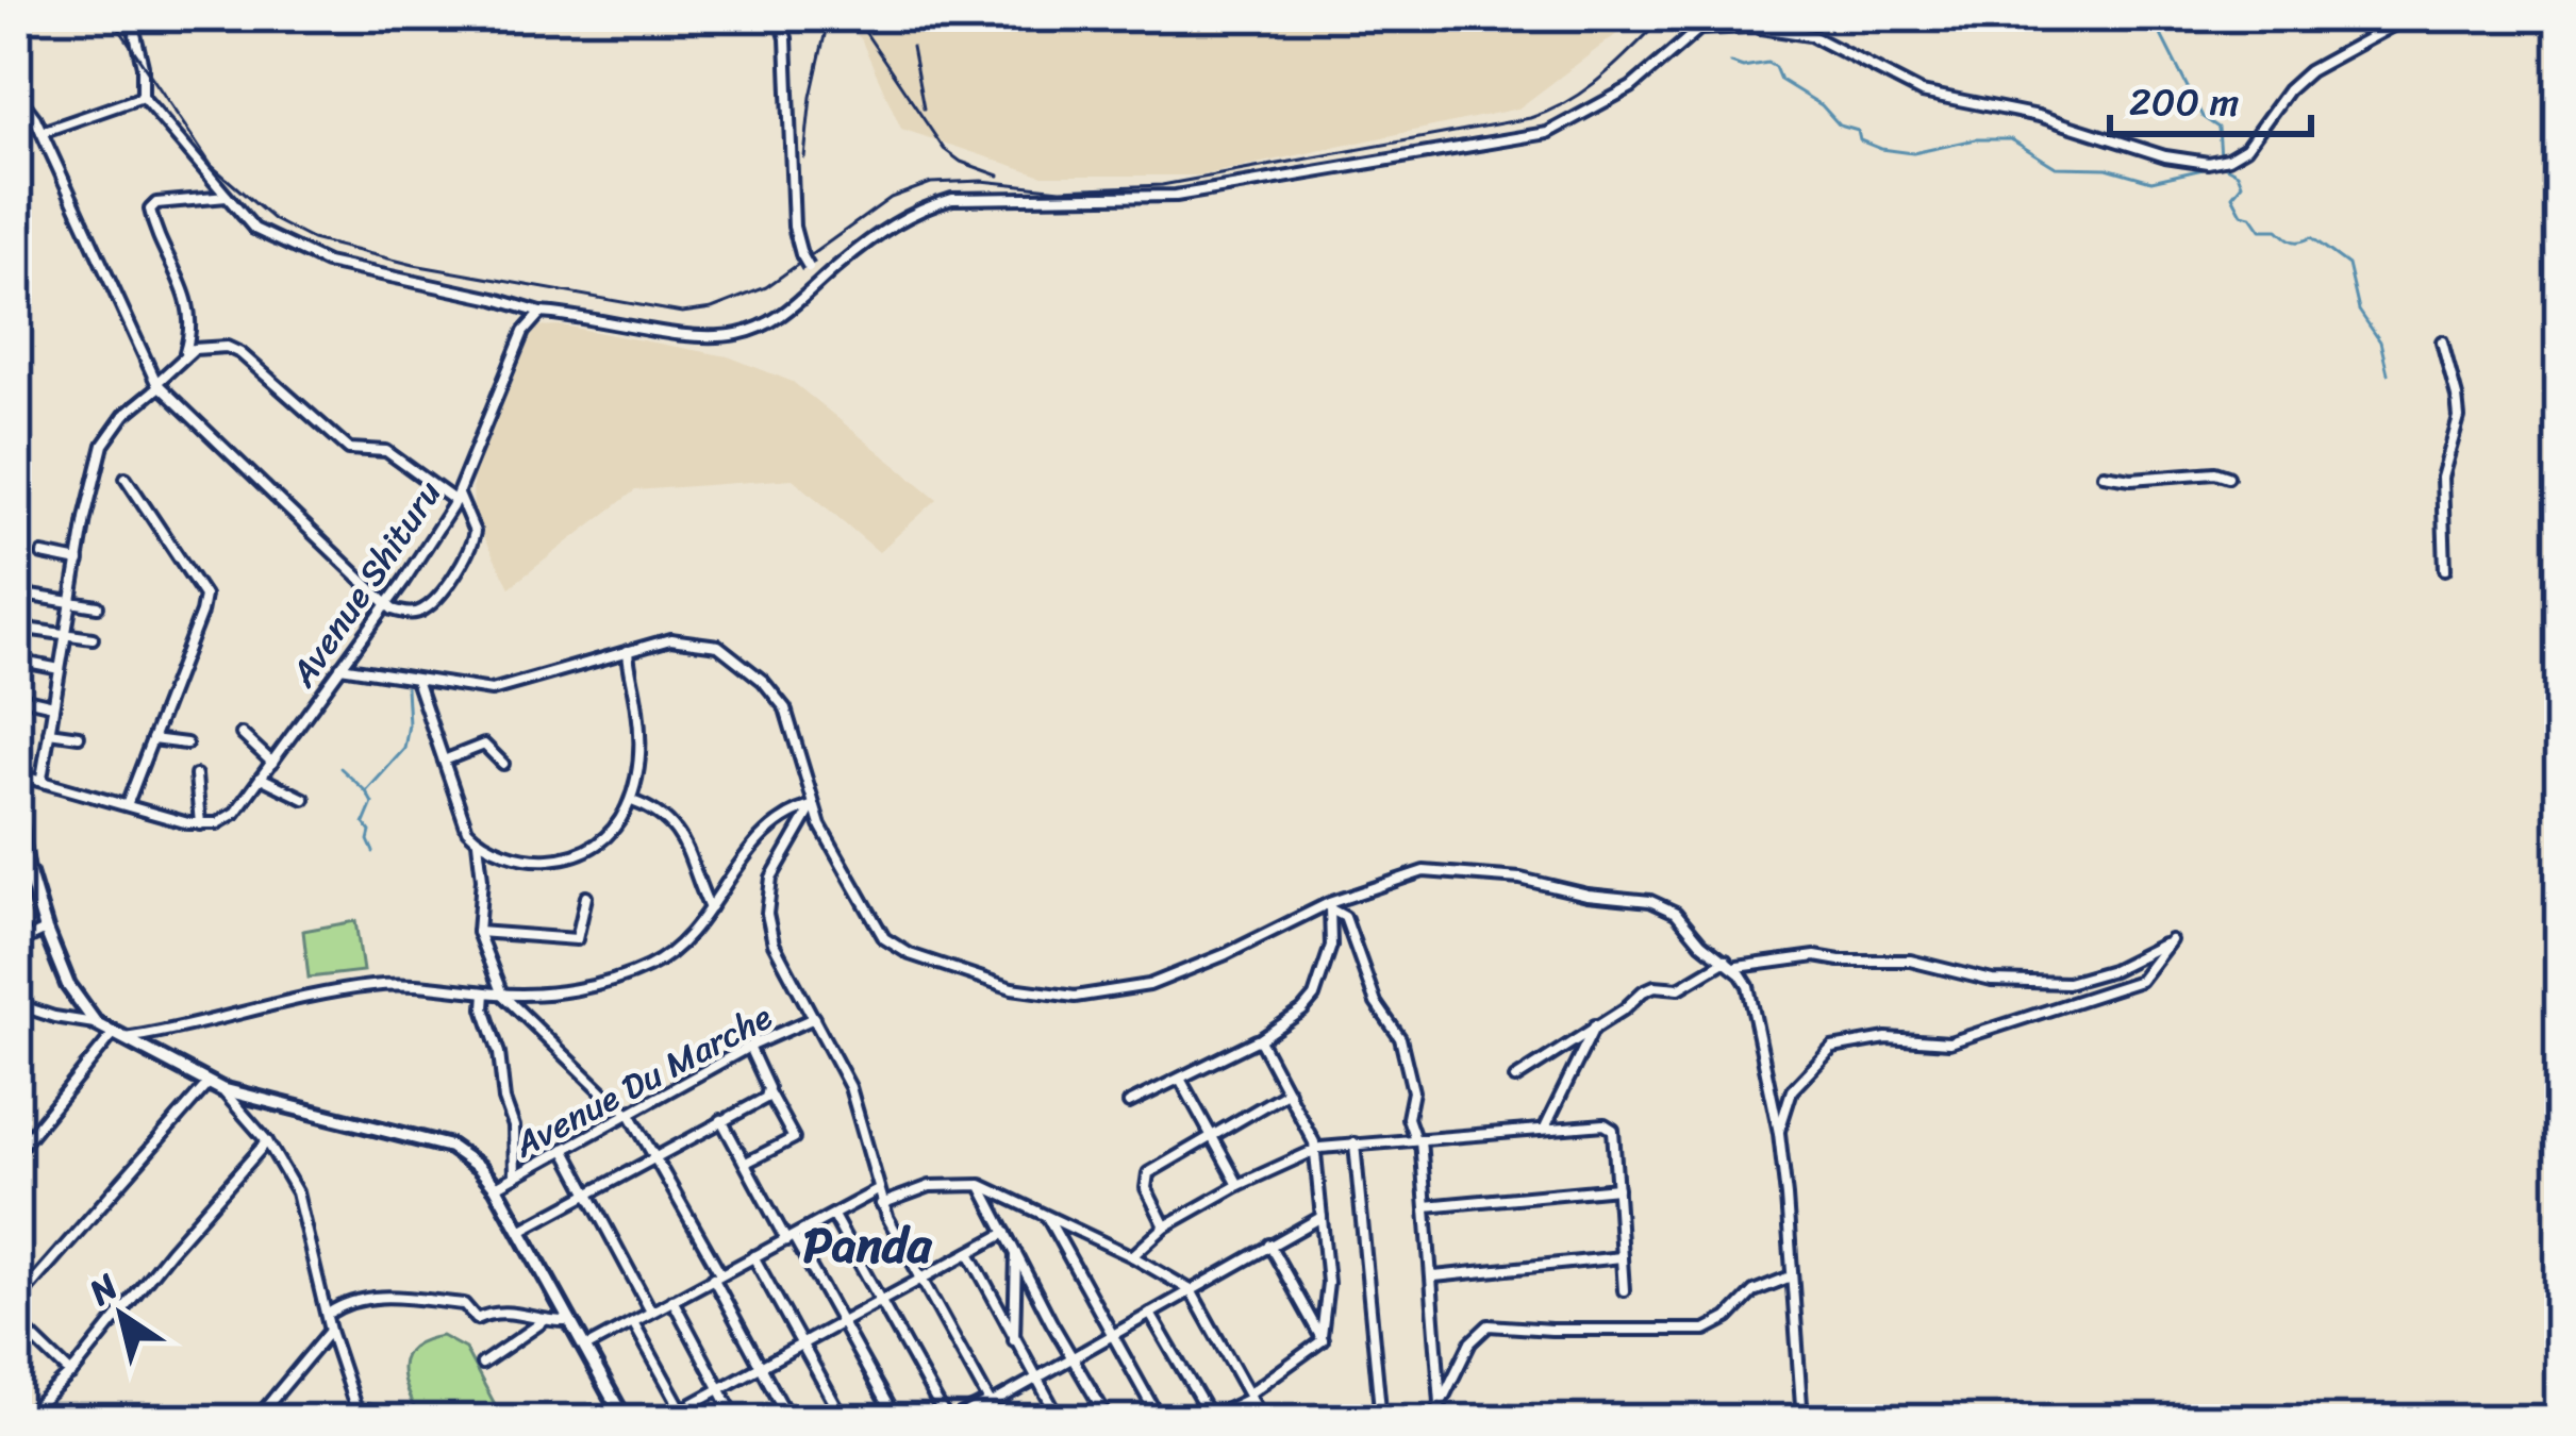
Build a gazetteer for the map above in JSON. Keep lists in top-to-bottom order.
{
  "streets": {
    "street": ["Avenue Shituru", "Avenue Du Marche"]
  },
  "districts": ["Panda"],
  "scale_bar": "200 m",
  "north": "top left"
}
